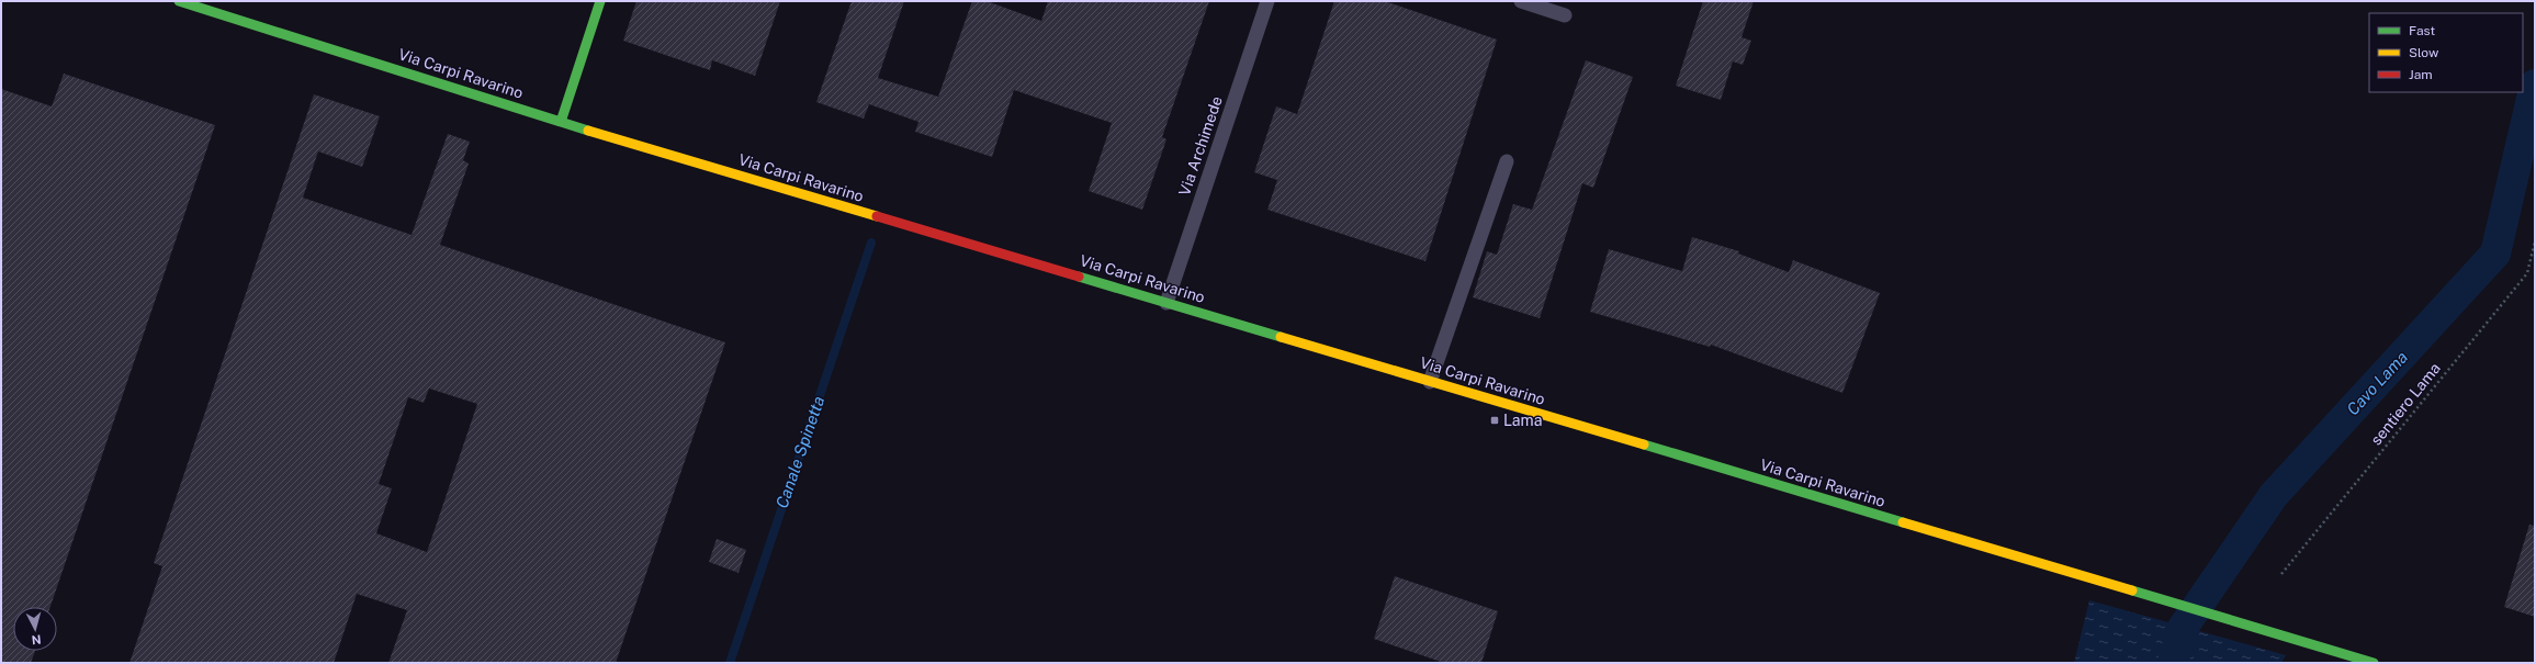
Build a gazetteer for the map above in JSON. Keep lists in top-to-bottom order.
{
  "streets": {
    "main road": ["Via Carpi Ravarino"],
    "lane": ["Via Archimede"],
    "path": ["sentiero Lama"]
  },
  "crossings": [
    ["Via Carpi Ravarino", "Via Archimede"]
  ],
  "water": ["Cavo Lama", "Canale Spinetta"],
  "places": {
    "transit": ["Lama"]
  },
  "legend": ["Fast", "Slow", "Jam"],
  "north": "bottom"
}
